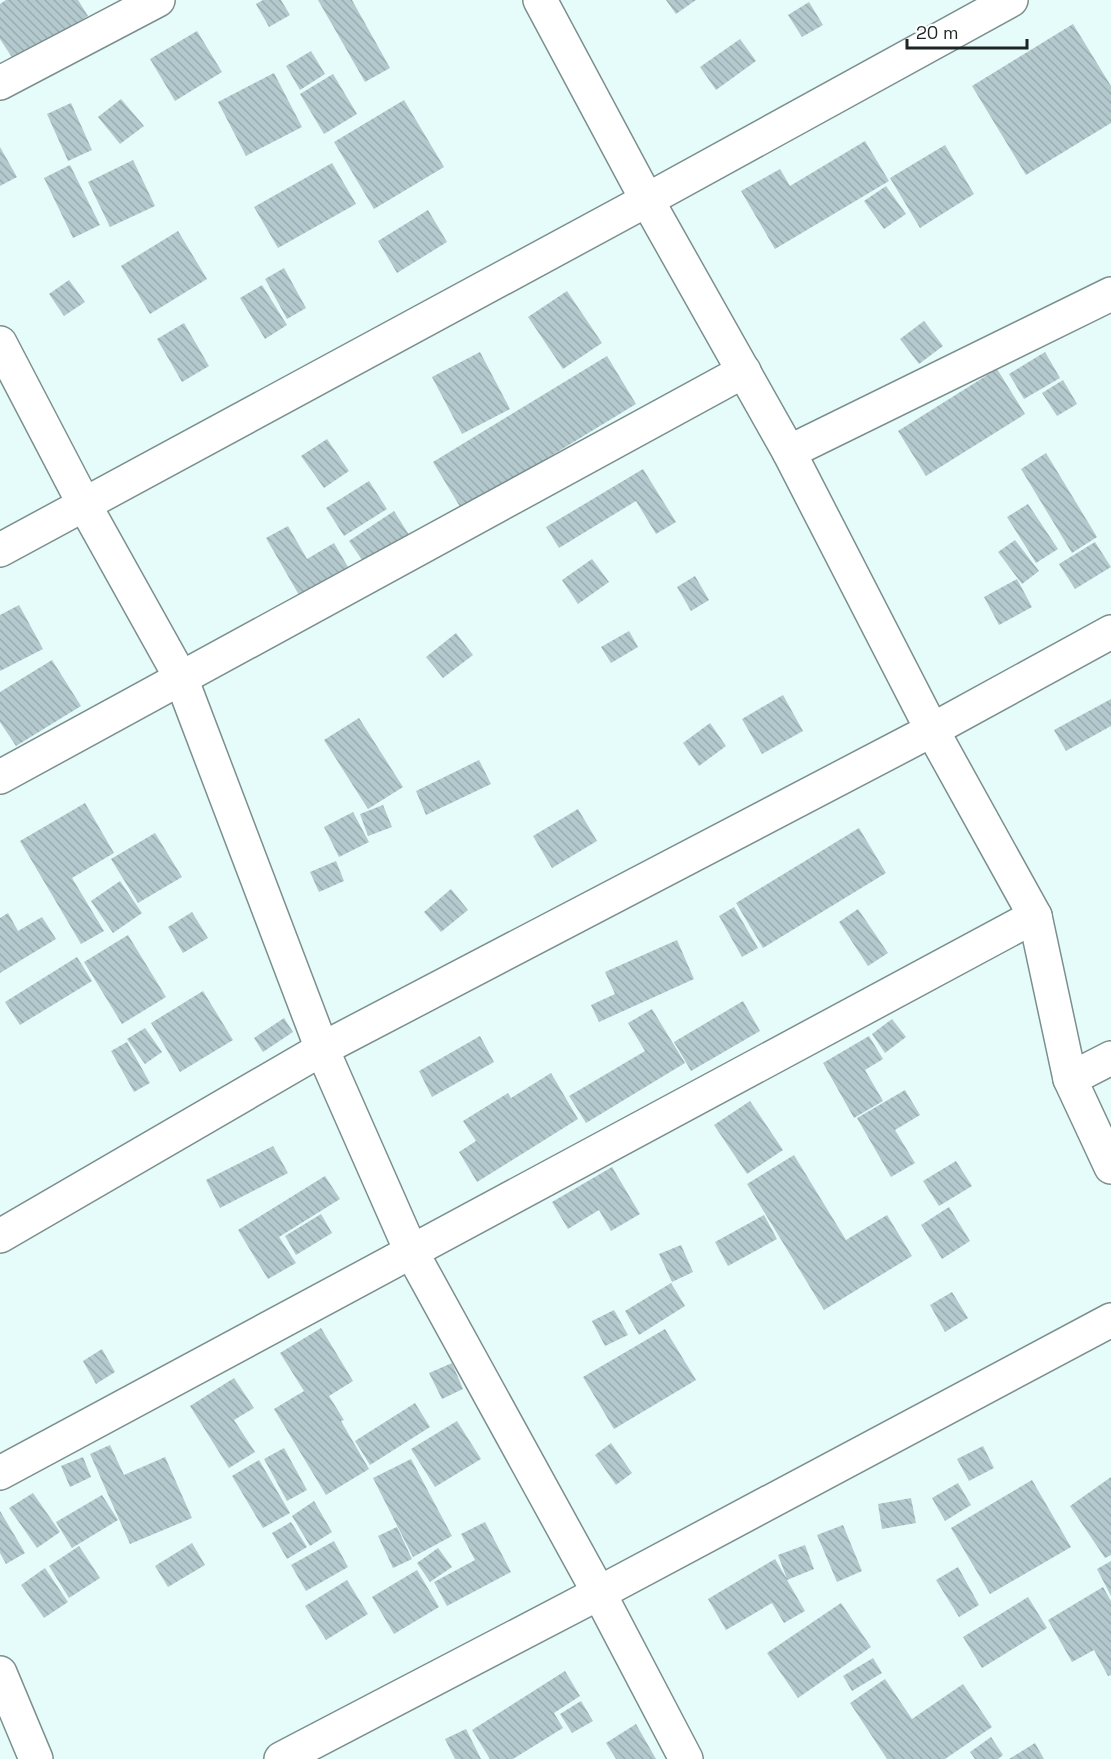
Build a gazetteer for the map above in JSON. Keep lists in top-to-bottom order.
{
  "scale_bar": "20 m"
}
